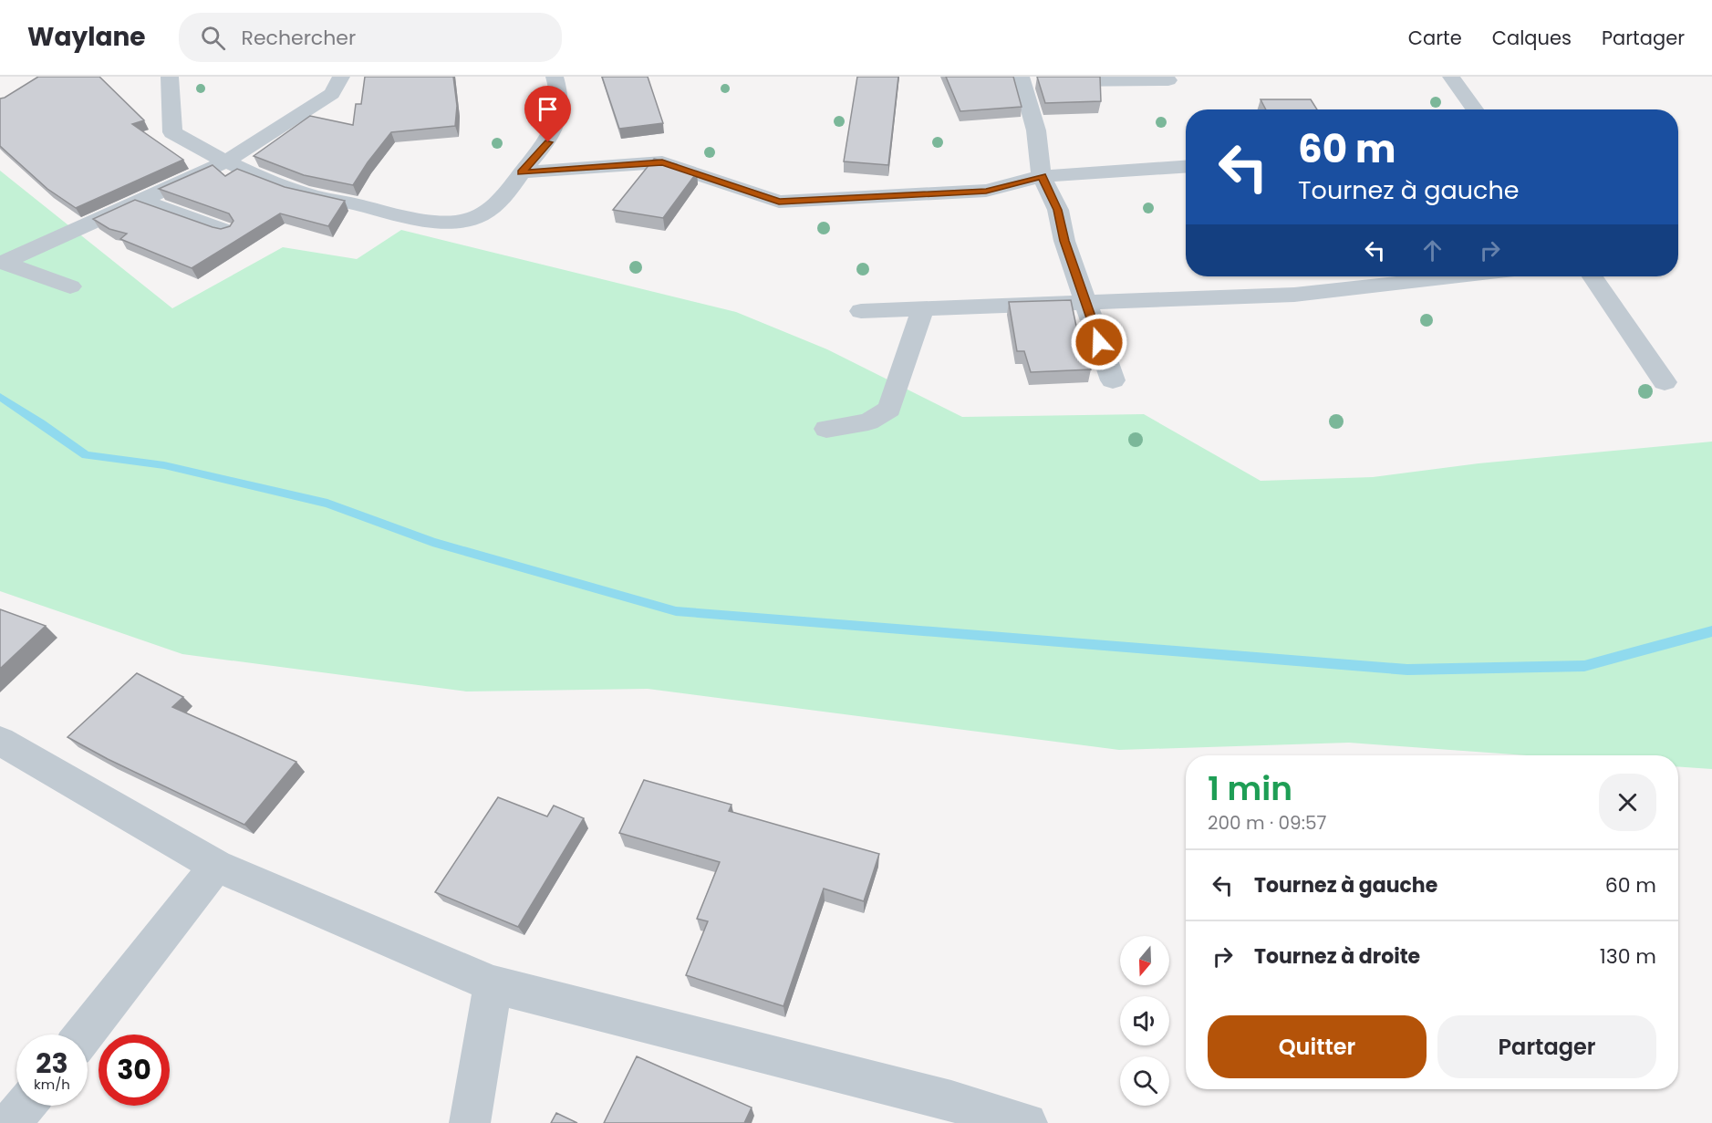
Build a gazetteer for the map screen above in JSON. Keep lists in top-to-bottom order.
{
  "north": "bottom",
  "page": {
    "header": "Waylane",
    "search": "Rechercher",
    "nav": ["Carte", "Calques", "Partager"],
    "turn": ["60 m", "Tournez à gauche"],
    "heading": ["1 min", "200 m · 09:57"],
    "list": [
      {
        "name": "Tournez à gauche",
        "value": "60 m"
      },
      {
        "name": "Tournez à droite",
        "value": "130 m"
      }
    ],
    "buttons": ["Quitter", "Partager"],
    "speed": "23 km/h",
    "limit": "30"
  }
}
